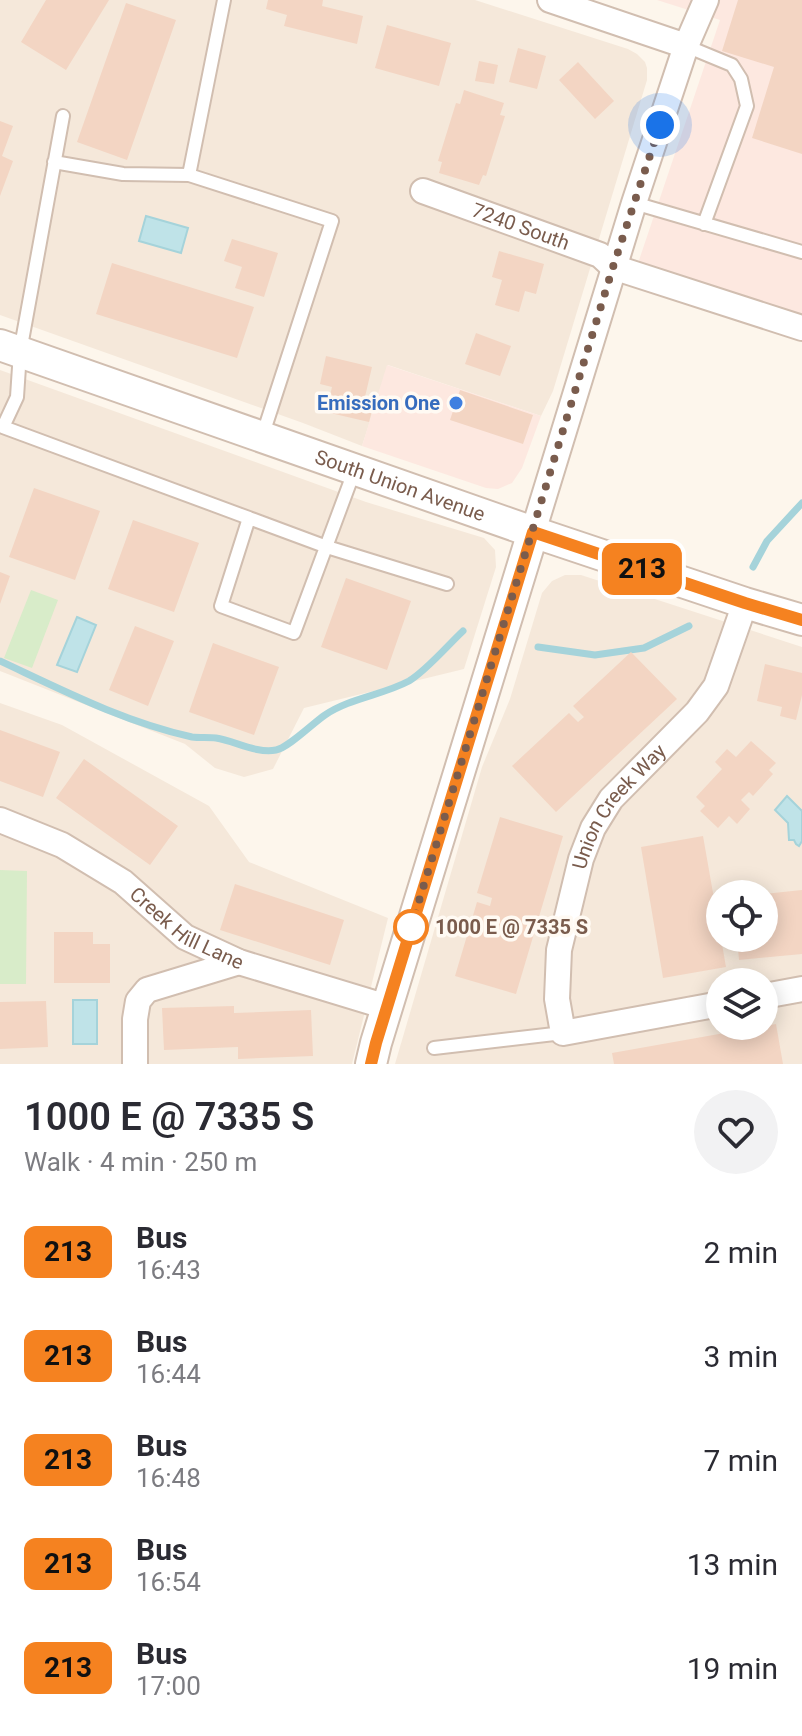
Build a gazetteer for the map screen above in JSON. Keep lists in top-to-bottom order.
{
  "streets": {
    "street": [
      "7240 South",
      "South Union Avenue",
      "Union Creek Way",
      "Creek Hill Lane"
    ]
  },
  "crossings": [
    ["South Union Avenue", "Union Creek Way"]
  ],
  "places": ["Emission One", "1000 E @ 7335 S"],
  "lines": ["bus line 213"],
  "page": {
    "on_map": "213",
    "heading": ["1000 E @ 7335 S", "Walk · 4 min · 250 m"],
    "list": [
      {
        "mark": "213",
        "name": "Bus",
        "note": "16:43",
        "value": "2 min"
      },
      {
        "mark": "213",
        "name": "Bus",
        "note": "16:44",
        "value": "3 min"
      },
      {
        "mark": "213",
        "name": "Bus",
        "note": "16:48",
        "value": "7 min"
      },
      {
        "mark": "213",
        "name": "Bus",
        "note": "16:54",
        "value": "13 min"
      },
      {
        "mark": "213",
        "name": "Bus",
        "note": "17:00",
        "value": "19 min"
      }
    ]
  }
}
